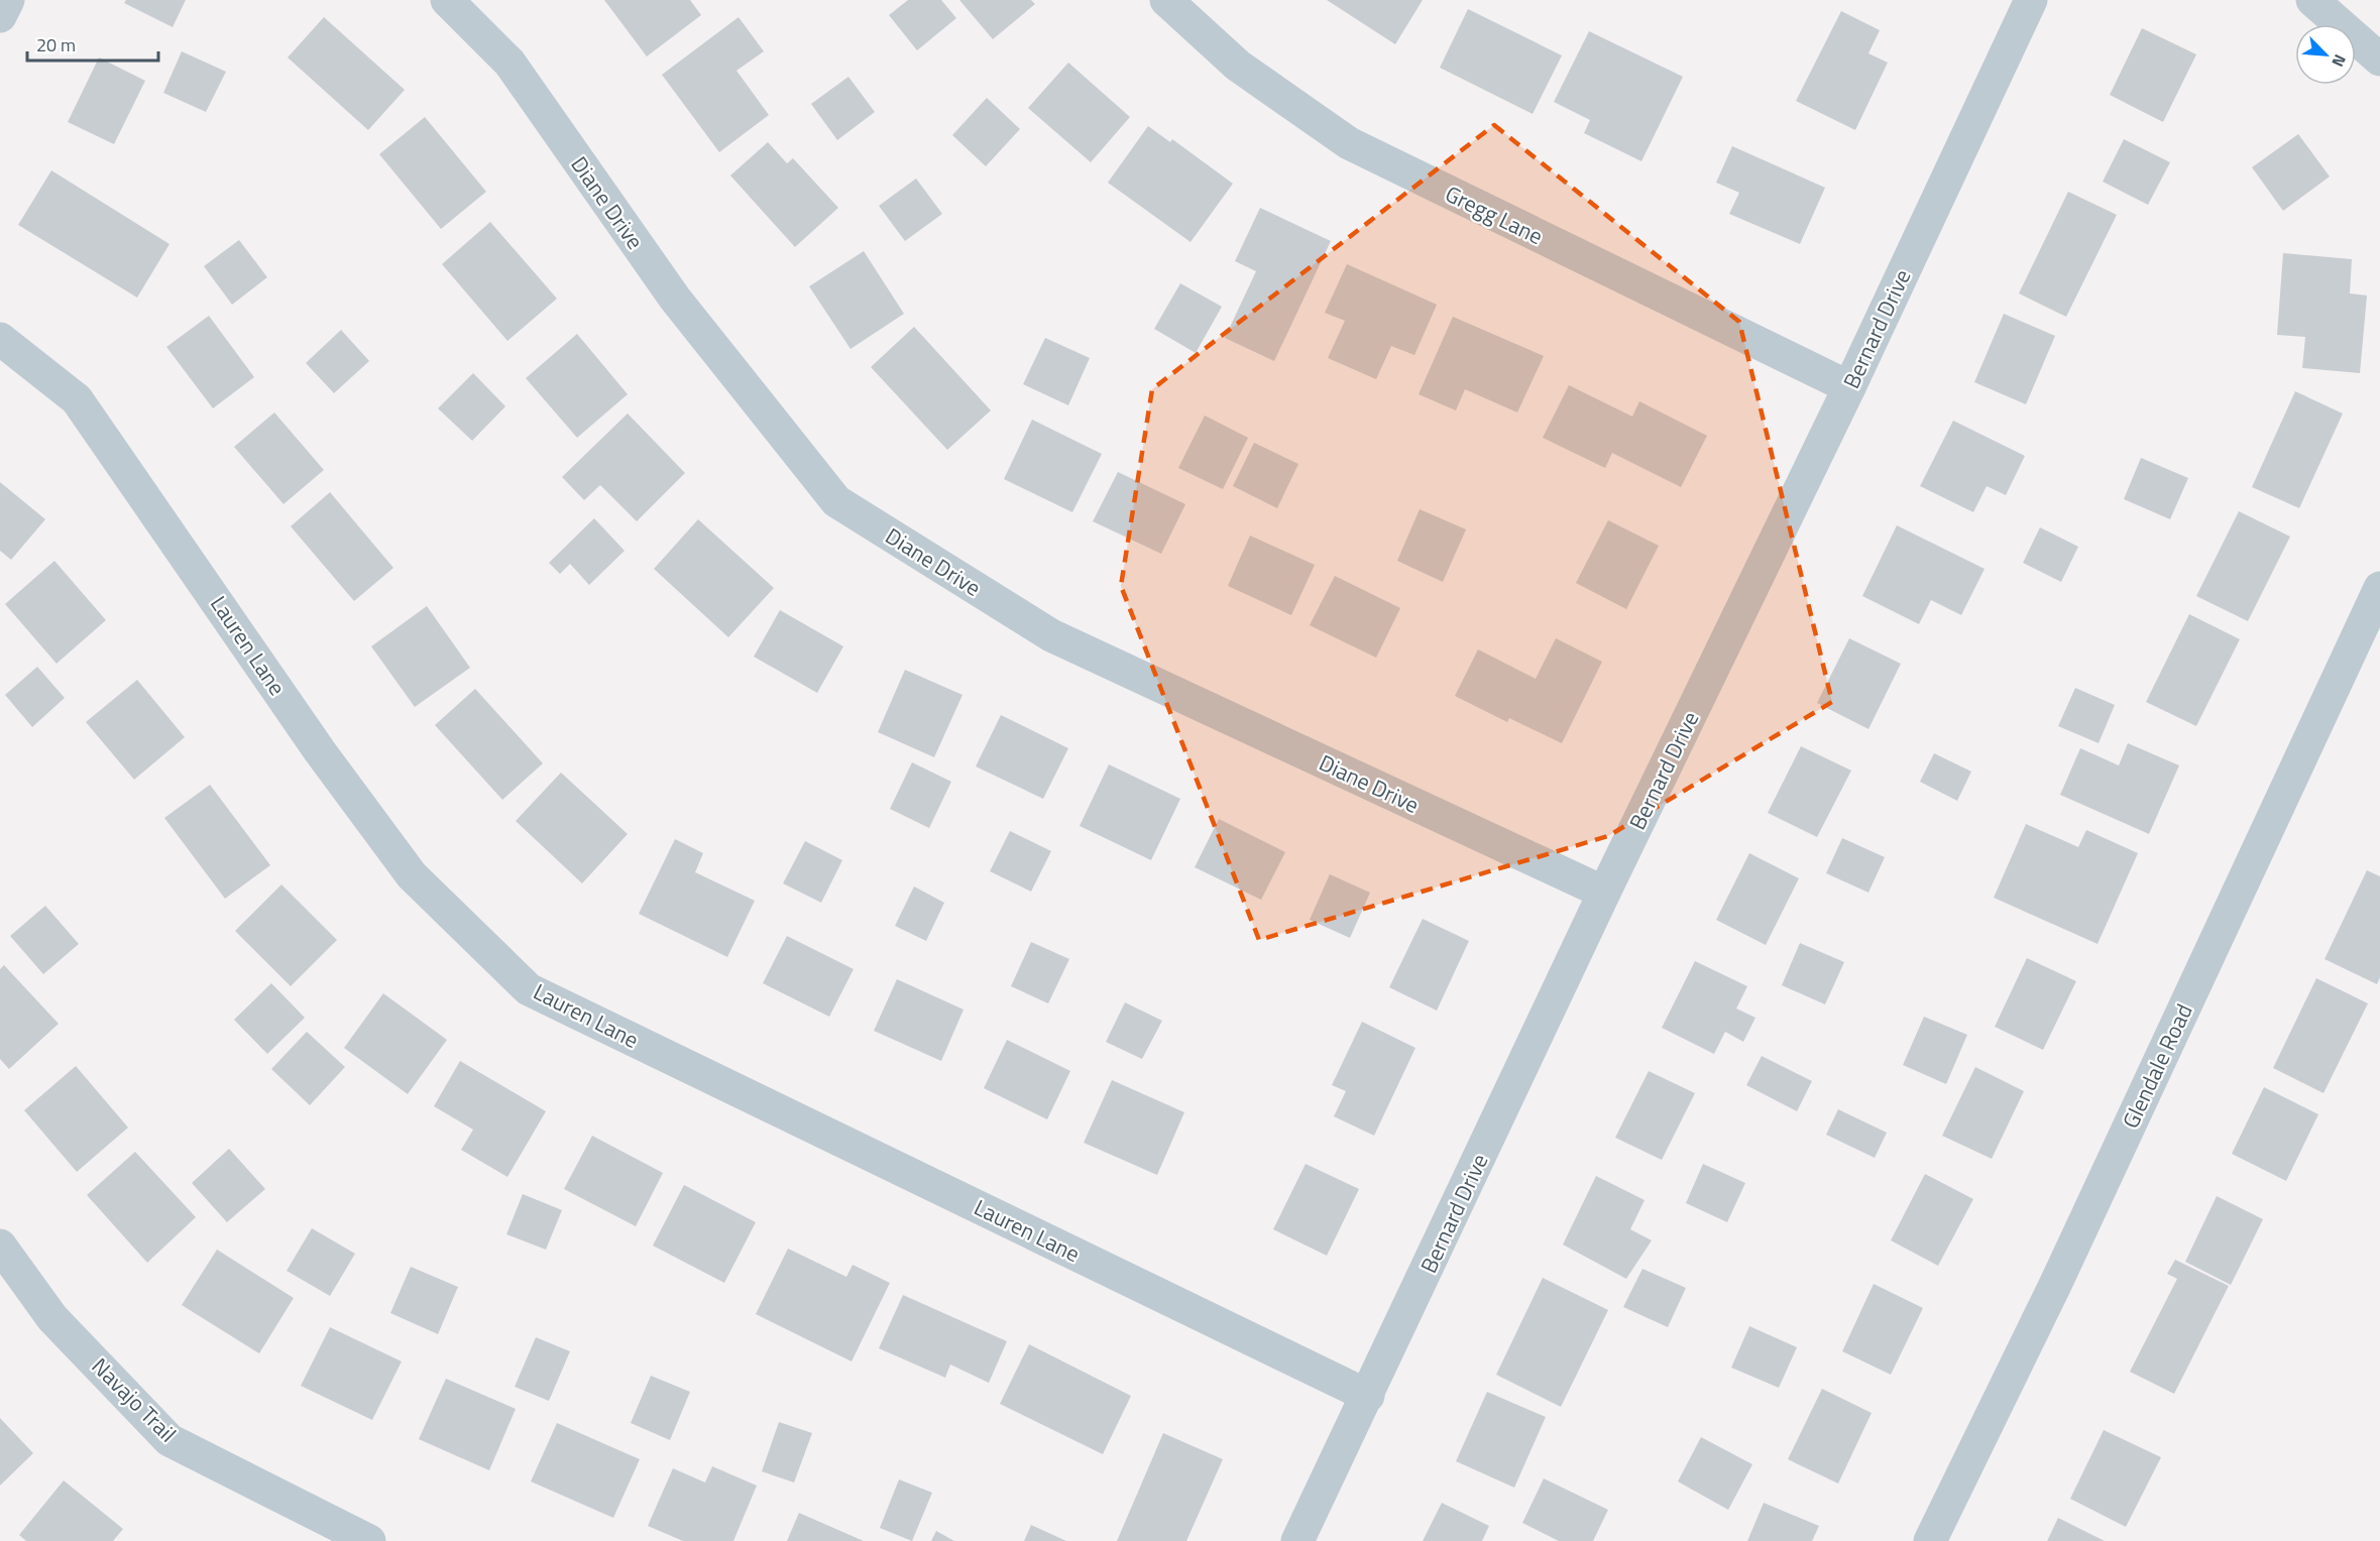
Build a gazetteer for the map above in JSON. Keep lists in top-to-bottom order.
{
  "streets": {
    "street": [
      "Diane Drive",
      "Gregg Lane",
      "Bernard Drive",
      "Lauren Lane",
      "Glendale Road",
      "Navajo Trail"
    ]
  },
  "crossings": [
    ["Diane Drive", "Bernard Drive"],
    ["Gregg Lane", "Bernard Drive"],
    ["Bernard Drive", "Lauren Lane"]
  ],
  "scale_bar": "20 m",
  "north": "bottom right"
}
